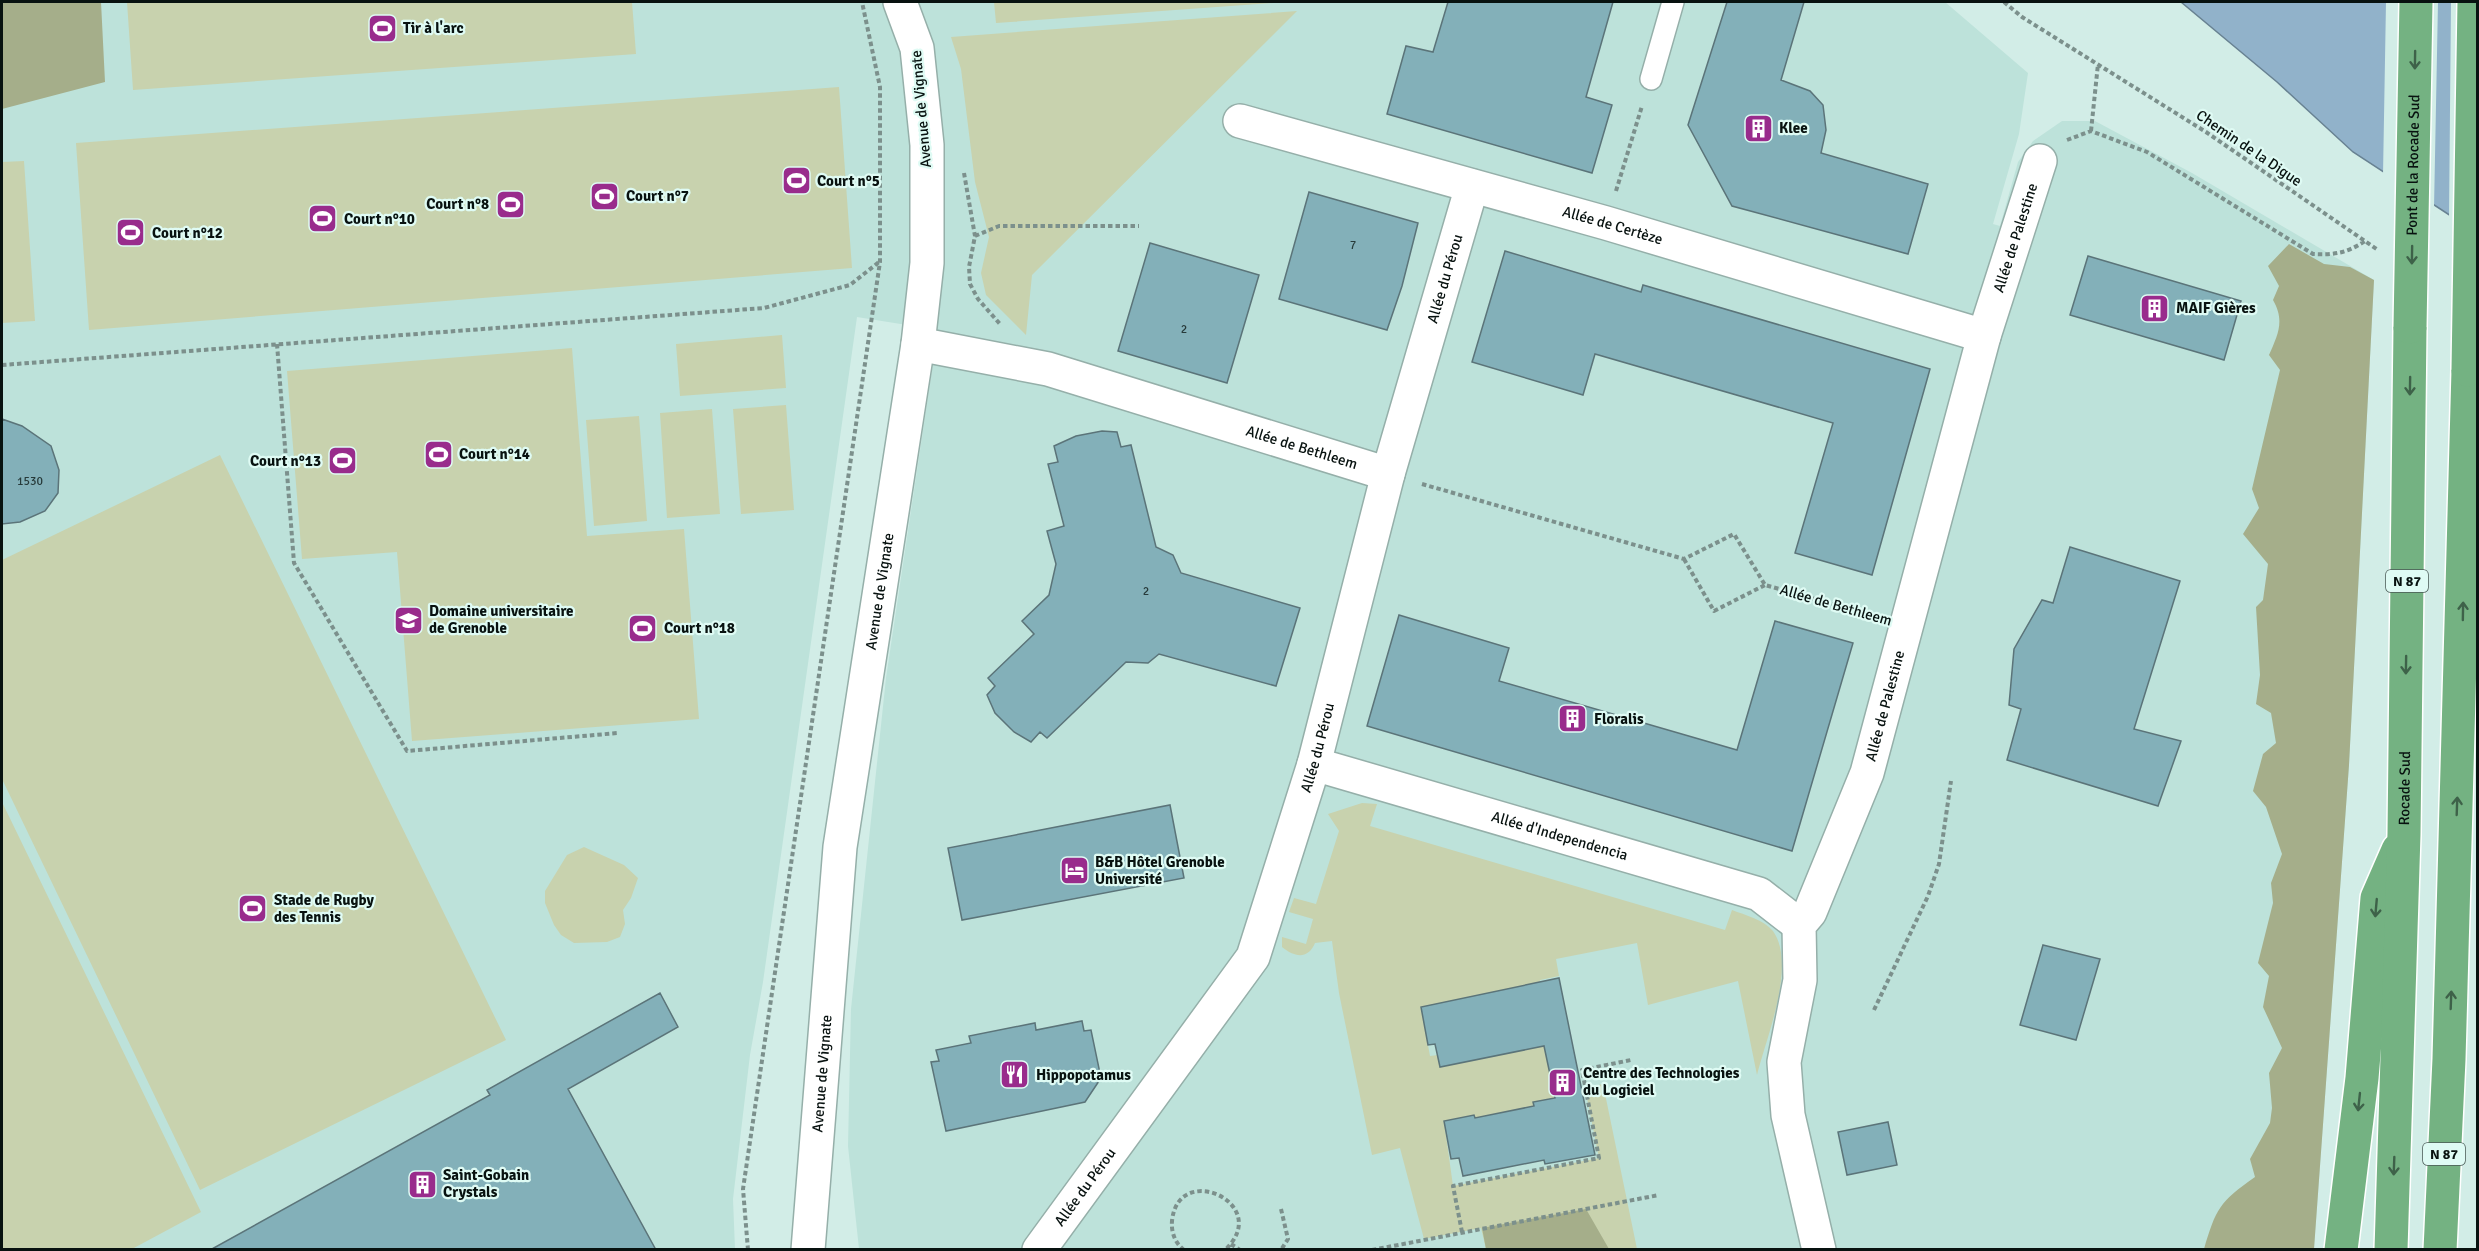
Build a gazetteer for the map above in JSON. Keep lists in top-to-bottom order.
{
  "streets": {
    "highway": ["Pont de la Rocade Sud", "N 87", "Rocade Sud"],
    "street": [
      "Avenue de Vignate",
      "Allée de Certèze",
      "Allée de Palestine",
      "Allée du Pérou",
      "Allée de Bethleem",
      "Allée d'Independencia"
    ],
    "path": ["Chemin de la Digue"]
  },
  "crossings": [
    ["Avenue de Vignate", "Allée de Bethleem"],
    ["Pont de la Rocade Sud", "Rocade Sud"],
    ["Allée de Certèze", "Allée de Palestine"],
    ["Allée de Certèze", "Allée du Pérou"],
    ["Allée de Palestine", "Allée de Bethleem"],
    ["Allée de Palestine", "Allée d'Independencia"],
    ["Allée du Pérou", "Allée de Bethleem"],
    ["Allée du Pérou", "Allée d'Independencia"]
  ],
  "places": {
    "sports": [
      "Tir à l'arc",
      "Court n°5",
      "Court n°7",
      "Court n°8",
      "Court n°10",
      "Court n°12",
      "Court n°14",
      "Court n°13",
      "Court n°18",
      "Stade de Rugby des Tennis"
    ],
    "building": [
      "Klee",
      "MAIF Gières",
      "Floralis",
      "Centre des Technologies du Logiciel",
      "Saint-Gobain Crystals"
    ],
    "school or university": ["Domaine universitaire de Grenoble"],
    "hotel": ["B&B Hôtel Grenoble Université"],
    "restaurant": ["Hippopotamus"]
  },
  "house_numbers": [
    "7",
    "2",
    "1530",
    "2"
  ]
}
